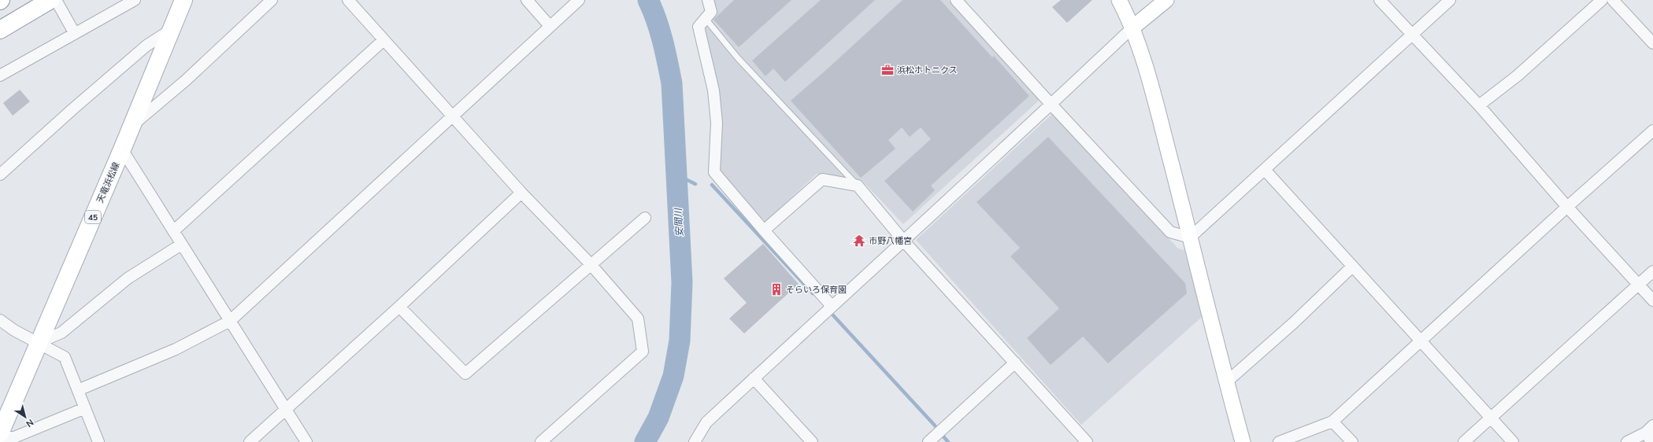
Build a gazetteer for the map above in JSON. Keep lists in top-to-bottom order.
{
  "streets": {
    "main road": ["天竜浜松線", "45"]
  },
  "water": ["安間川"],
  "places": {
    "office": ["浜松ホトニクス"],
    "temple": ["市野八幡宮"],
    "building": ["そらいろ保育園"]
  },
  "north": "bottom right"
}
